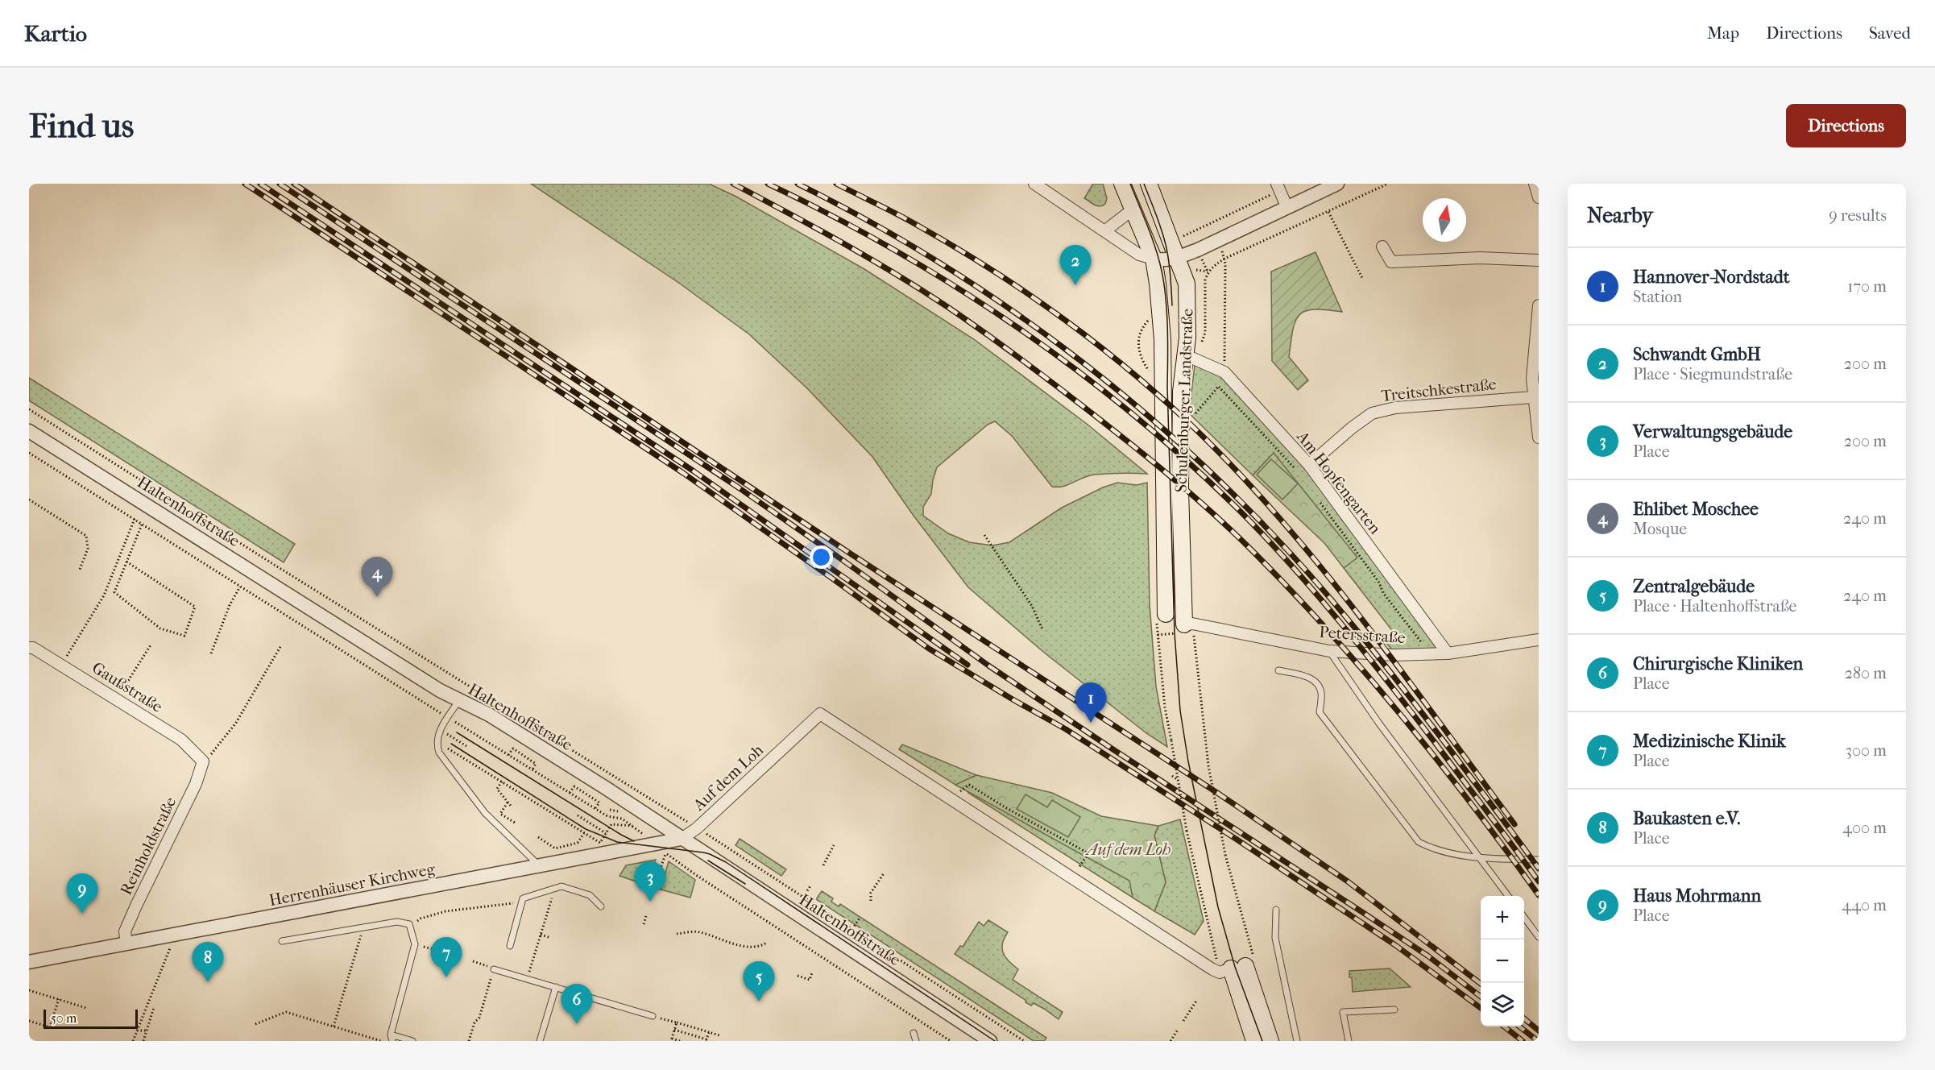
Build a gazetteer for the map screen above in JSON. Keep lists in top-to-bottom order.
{
  "streets": {
    "main road": ["Schulenburger Landstraße"],
    "street": [
      "Treitschkestraße",
      "Am Hopfengarten",
      "Haltenhoffstraße",
      "Petersstraße",
      "Gaußstraße",
      "Auf dem Loh",
      "Reinholdstraße",
      "Herrenhäuser Kirchweg"
    ]
  },
  "crossings": [
    ["Treitschkestraße", "Am Hopfengarten"],
    ["Schulenburger Landstraße", "Am Hopfengarten"],
    ["Schulenburger Landstraße", "Petersstraße"],
    ["Am Hopfengarten", "Petersstraße"],
    ["Haltenhoffstraße", "Auf dem Loh"],
    ["Haltenhoffstraße", "Herrenhäuser Kirchweg"],
    ["Gaußstraße", "Reinholdstraße"],
    ["Auf dem Loh", "Herrenhäuser Kirchweg"],
    ["Reinholdstraße", "Herrenhäuser Kirchweg"]
  ],
  "parks": ["Auf dem Loh"],
  "scale_bar": "50 m",
  "north": "top",
  "page": {
    "header": "Kartio",
    "nav": ["Map", "Directions", "Saved"],
    "buttons": "Directions",
    "title": "Find us",
    "heading": ["Nearby", "9 results"],
    "pins": [
      "2",
      "4",
      "1",
      "3",
      "9",
      "7",
      "8",
      "5",
      "6"
    ],
    "list": [
      {
        "mark": "1",
        "name": "Hannover-Nordstadt",
        "note": "Station",
        "value": "170 m"
      },
      {
        "mark": "2",
        "name": "Schwandt GmbH",
        "note": "Place · Siegmundstraße",
        "value": "200 m"
      },
      {
        "mark": "3",
        "name": "Verwaltungsgebäude",
        "note": "Place",
        "value": "200 m"
      },
      {
        "mark": "4",
        "name": "Ehlibet Moschee",
        "note": "Mosque",
        "value": "240 m"
      },
      {
        "mark": "5",
        "name": "Zentralgebäude",
        "note": "Place · Haltenhoffstraße",
        "value": "240 m"
      },
      {
        "mark": "6",
        "name": "Chirurgische Kliniken",
        "note": "Place",
        "value": "280 m"
      },
      {
        "mark": "7",
        "name": "Medizinische Klinik",
        "note": "Place",
        "value": "300 m"
      },
      {
        "mark": "8",
        "name": "Baukasten e.V.",
        "note": "Place",
        "value": "400 m"
      },
      {
        "mark": "9",
        "name": "Haus Mohrmann",
        "note": "Place",
        "value": "440 m"
      }
    ],
    "map_buttons": ["+", "−"],
    "scale": "50 m"
  }
}
